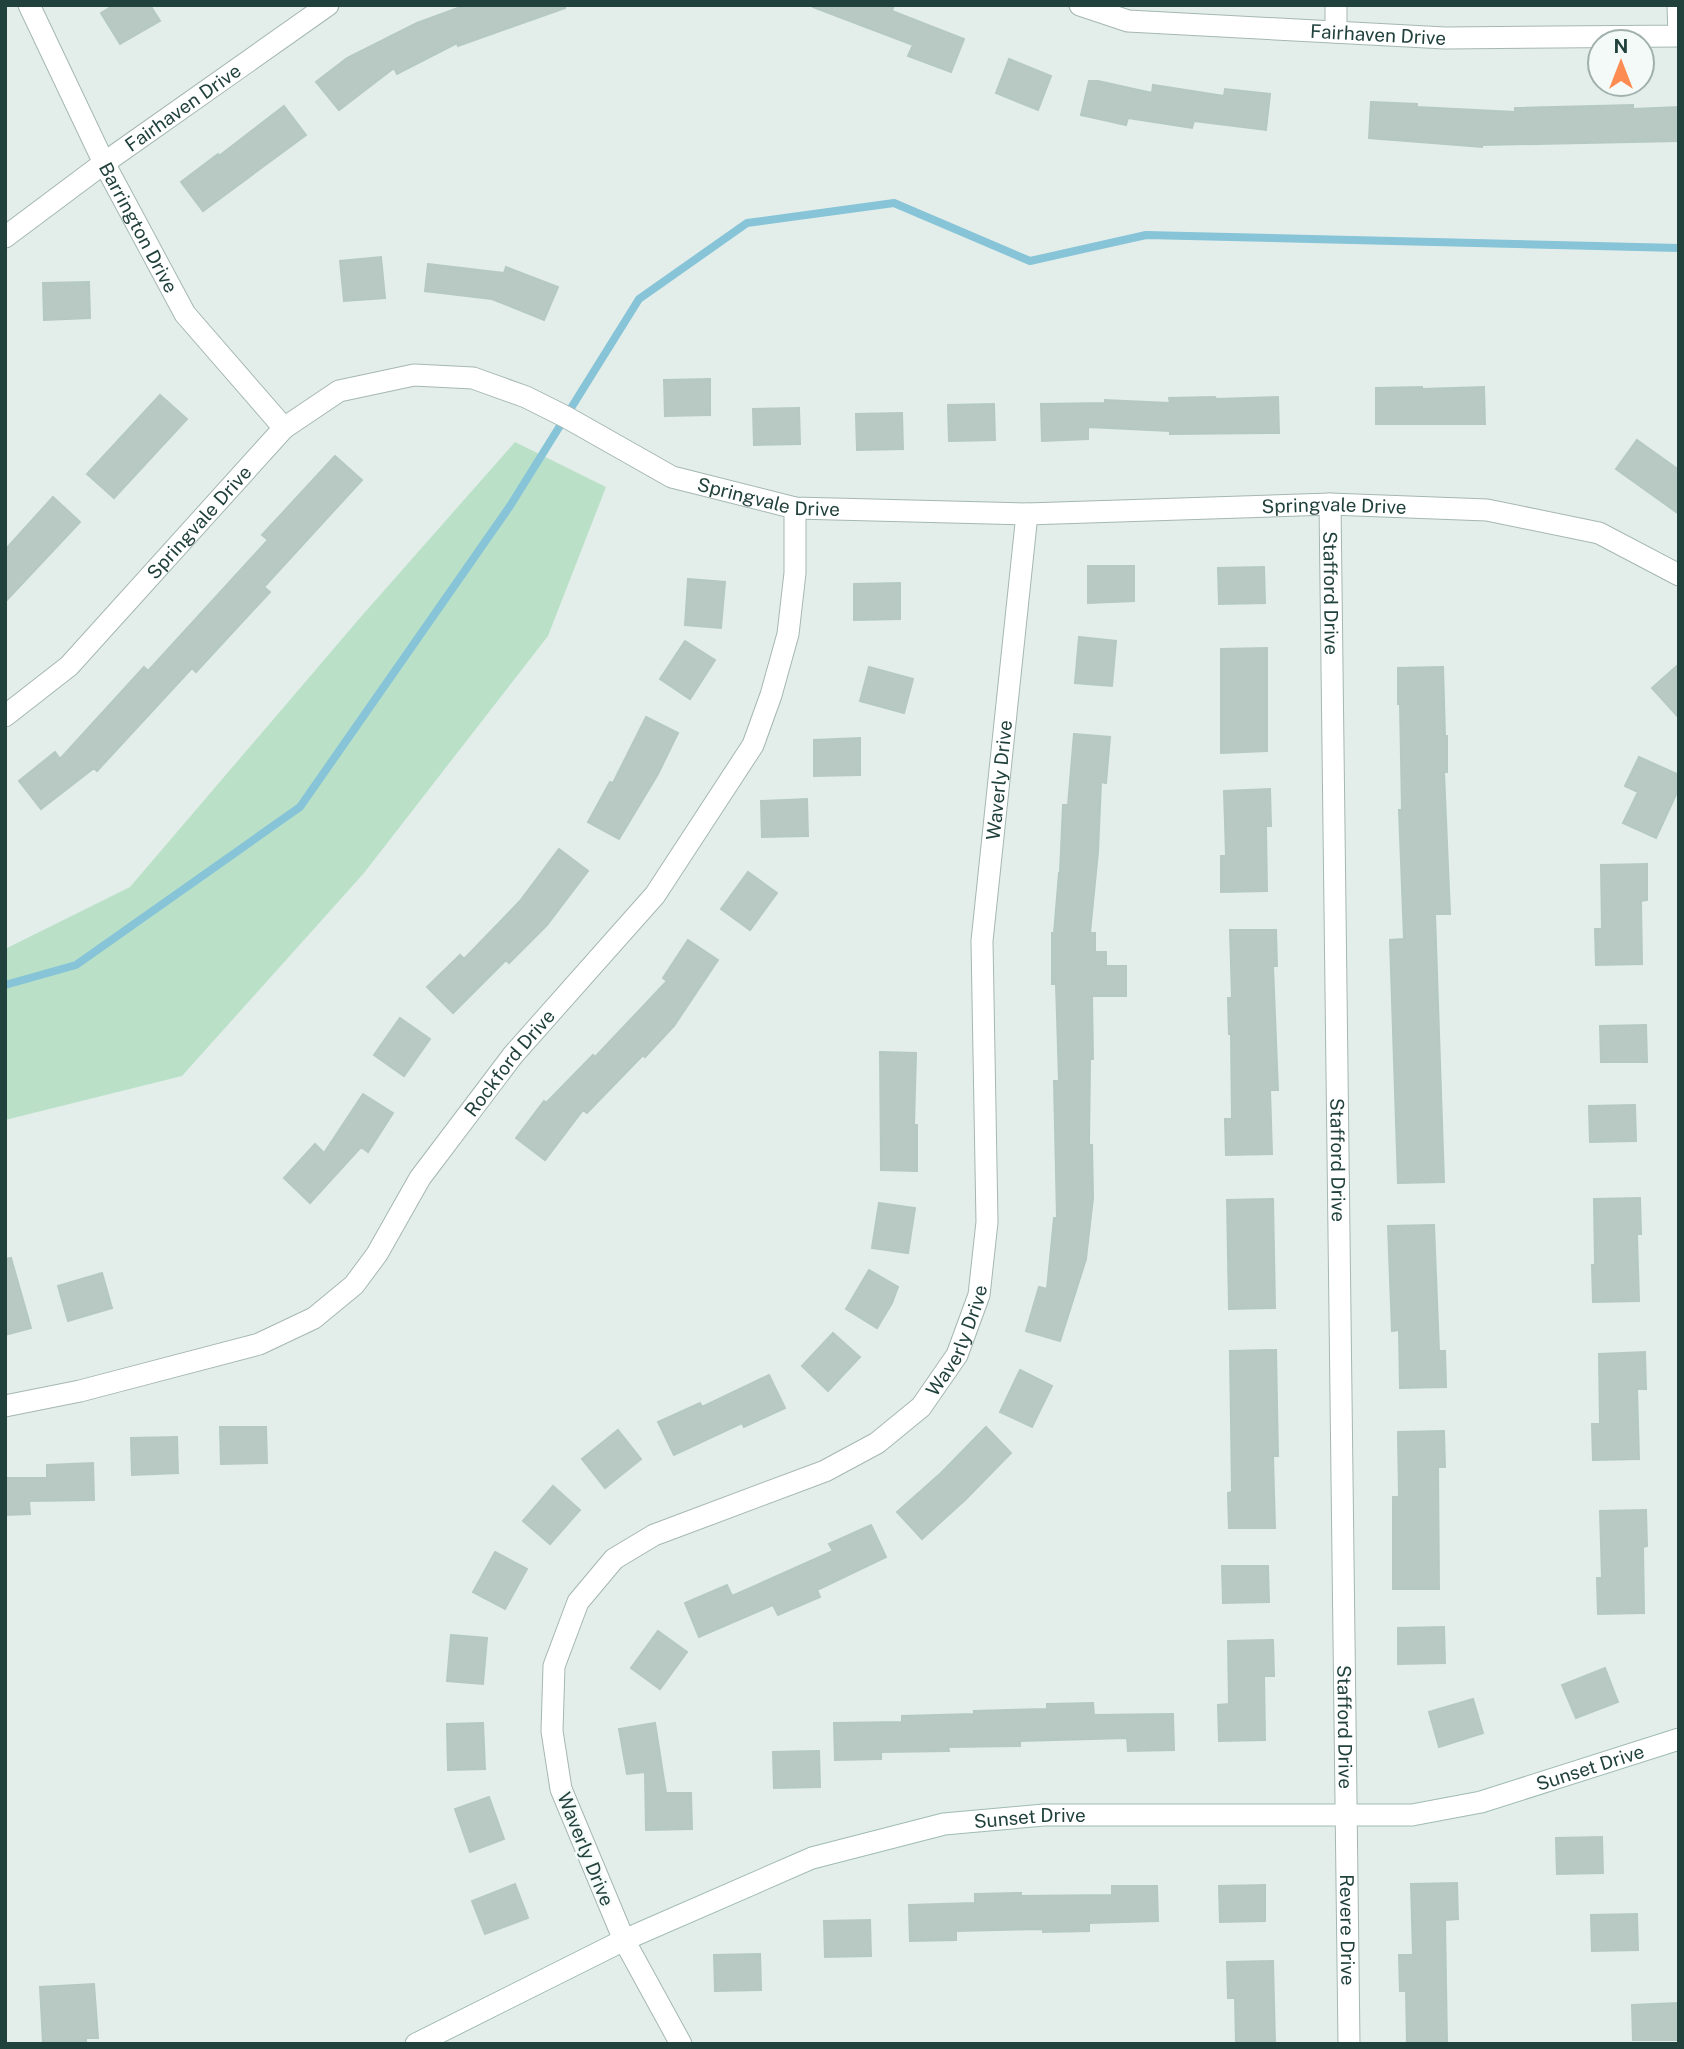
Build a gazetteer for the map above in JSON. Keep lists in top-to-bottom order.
{
  "streets": {
    "street": [
      "Fairhaven Drive",
      "Barrington Drive",
      "Springvale Drive",
      "Stafford Drive",
      "Waverly Drive",
      "Rockford Drive",
      "Sunset Drive",
      "Revere Drive"
    ]
  },
  "crossings": [
    ["Fairhaven Drive", "Barrington Drive"],
    ["Barrington Drive", "Springvale Drive"],
    ["Springvale Drive", "Stafford Drive"],
    ["Springvale Drive", "Waverly Drive"],
    ["Springvale Drive", "Rockford Drive"],
    ["Stafford Drive", "Sunset Drive"],
    ["Stafford Drive", "Revere Drive"],
    ["Waverly Drive", "Sunset Drive"],
    ["Sunset Drive", "Revere Drive"]
  ],
  "north": "top"
}
